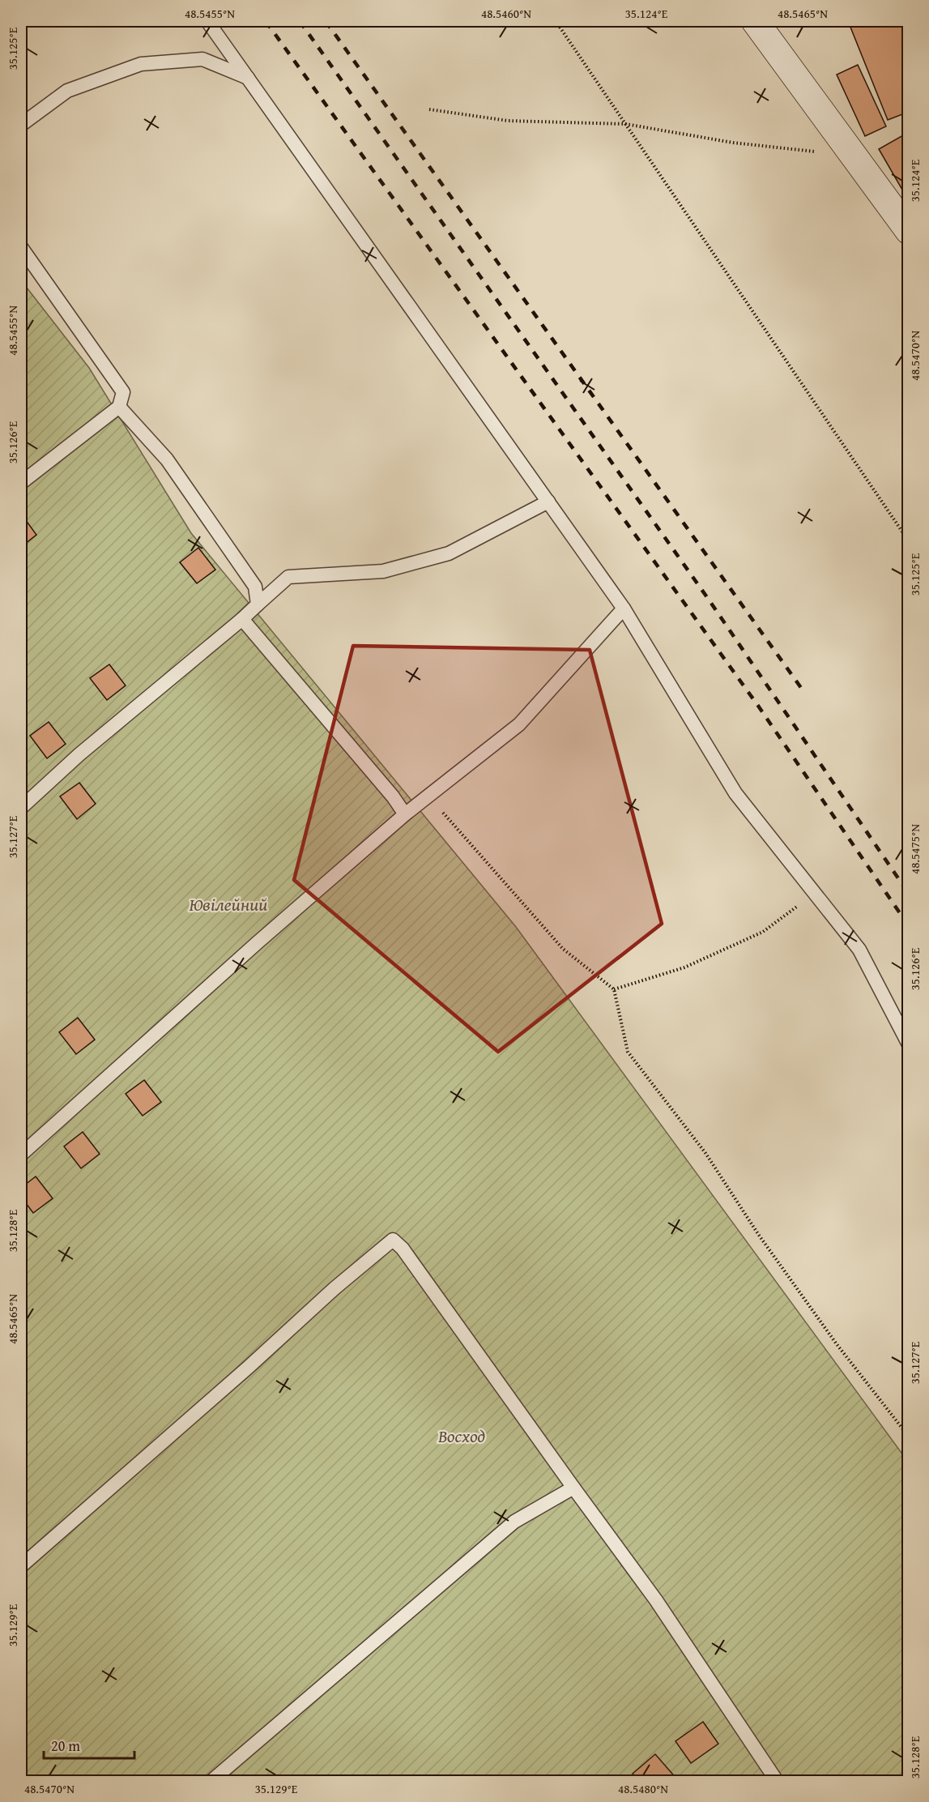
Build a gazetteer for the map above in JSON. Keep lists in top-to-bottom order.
{
  "parks": ["Ювілейний", "Восход"],
  "scale_bar": "20 m",
  "coordinates": [
    "48.5455°N",
    "48.5460°N",
    "35.124°E",
    "48.5465°N",
    "35.125°E",
    "48.5470°N",
    "35.126°E",
    "35.127°E",
    "48.5475°N",
    "35.128°E",
    "35.129°E",
    "48.5480°N"
  ]
}
